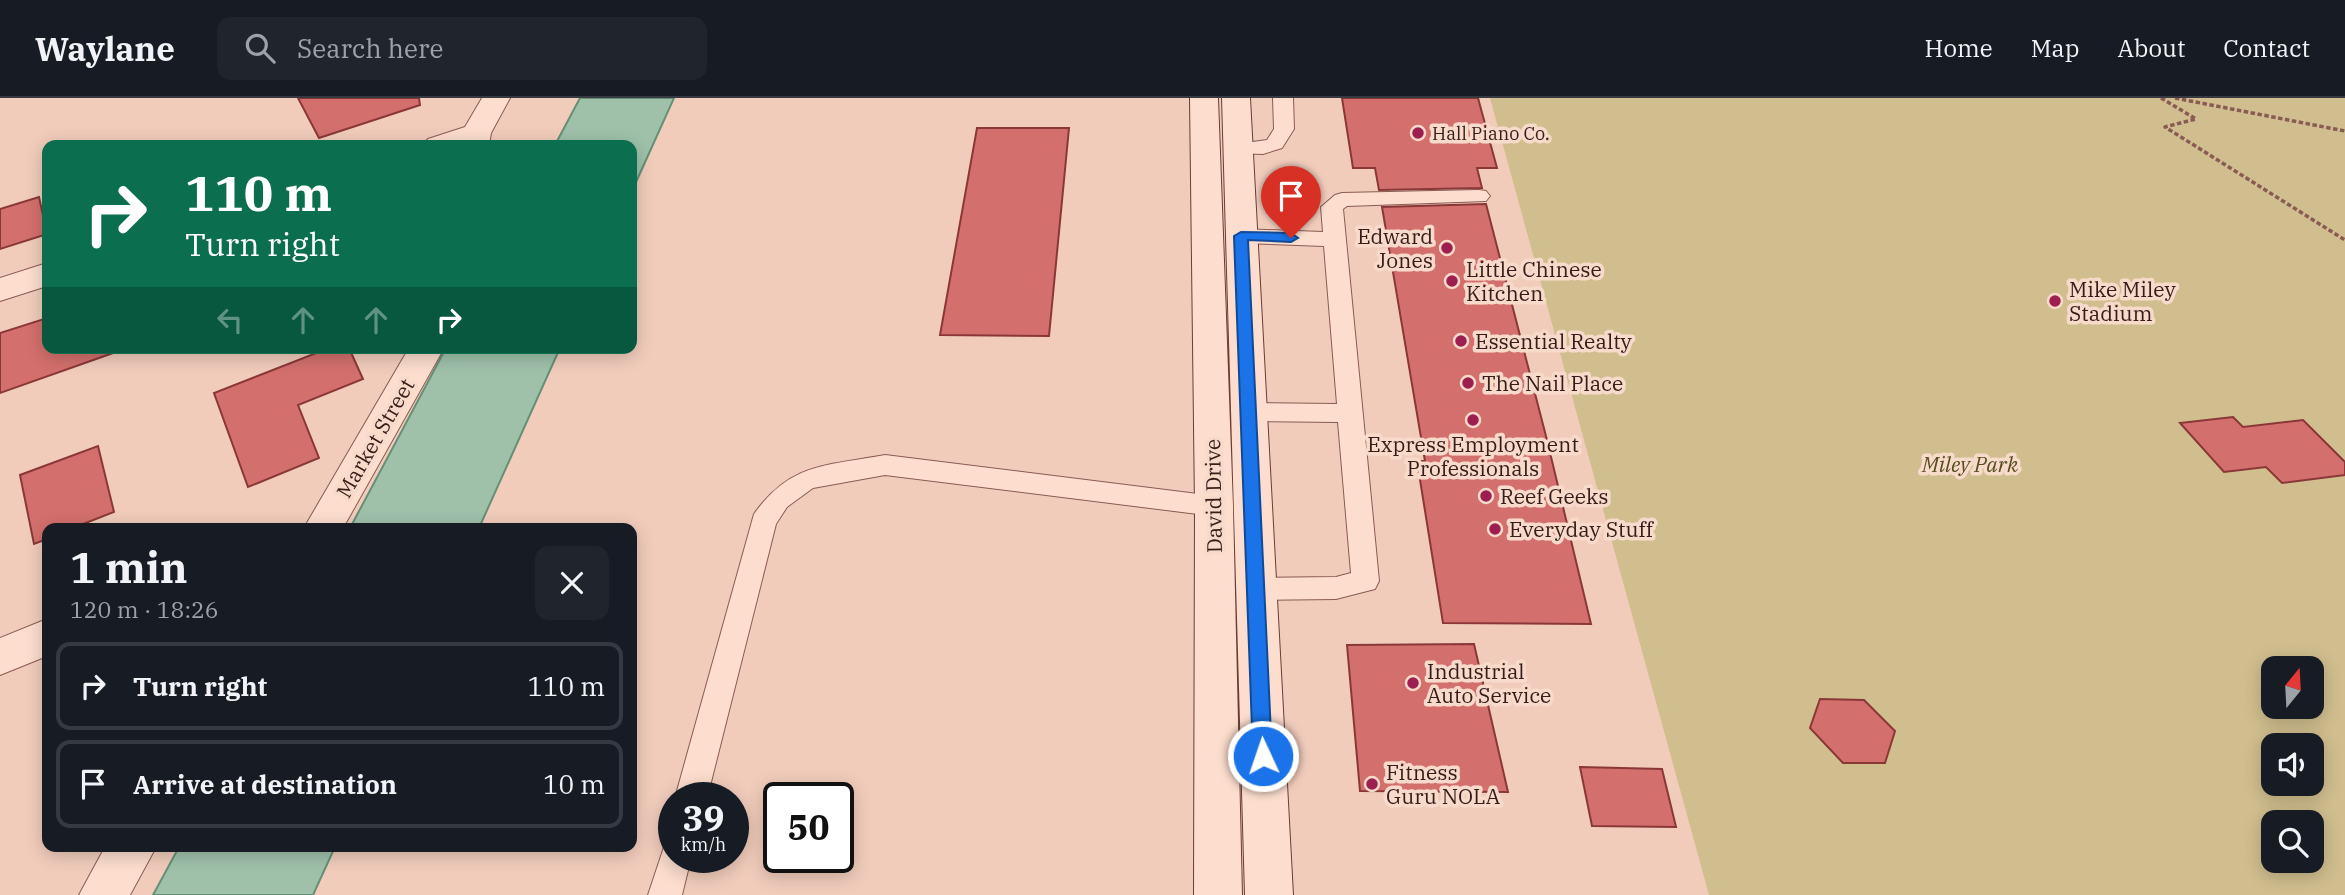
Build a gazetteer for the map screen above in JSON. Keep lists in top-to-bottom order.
{
  "streets": {
    "main road": ["Market Street", "David Drive"]
  },
  "parks": ["Miley Park"],
  "places": [
    "Hall Piano Co.",
    "Edward Jones",
    "Little Chinese Kitchen",
    "Mike Miley Stadium",
    "Essential Realty",
    "The Nail Place",
    "Express Employment Professionals",
    "Reef Geeks",
    "Everyday Stuff",
    "Industrial Auto Service",
    "Fitness Guru NOLA"
  ],
  "north": "top",
  "page": {
    "header": "Waylane",
    "search": "Search here",
    "nav": [
      "Home",
      "Map",
      "About",
      "Contact"
    ],
    "turn": ["110 m", "Turn right"],
    "heading": ["1 min", "120 m · 18:26"],
    "list": [
      {
        "name": "Turn right",
        "value": "110 m"
      },
      {
        "name": "Arrive at destination",
        "value": "10 m"
      }
    ],
    "speed": "39 km/h",
    "limit": "50"
  }
}
